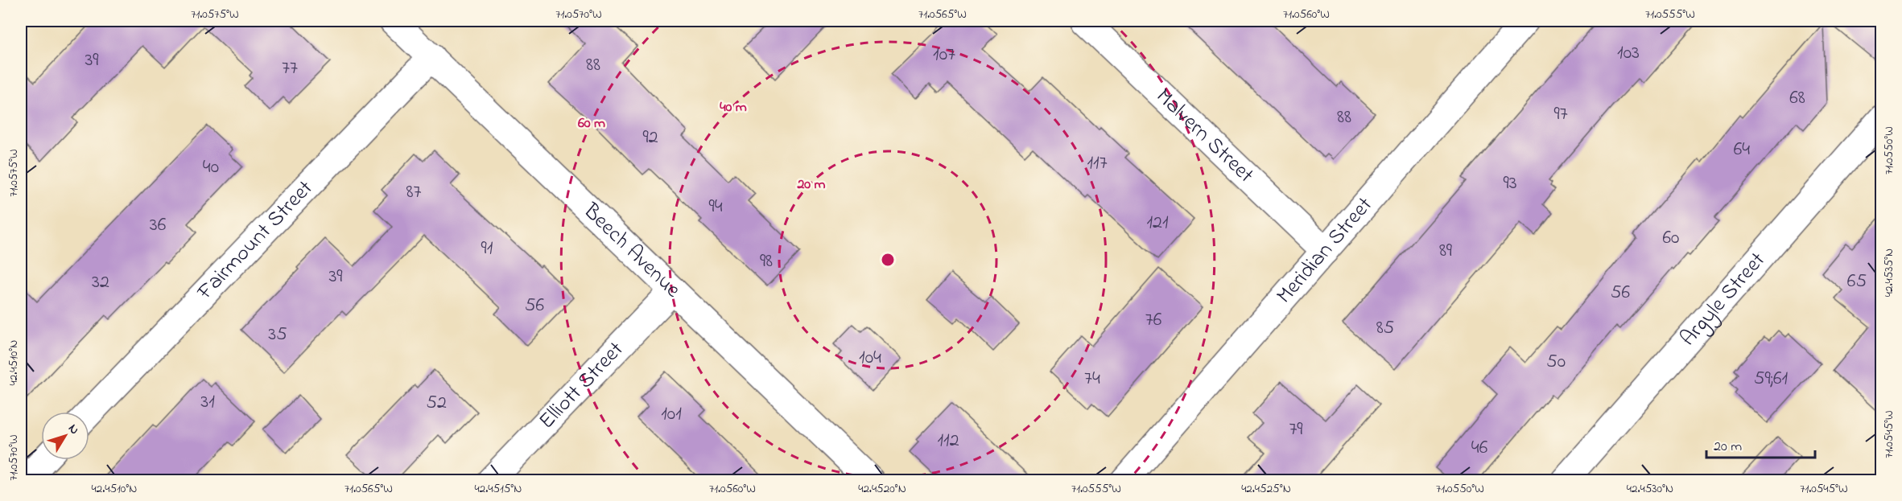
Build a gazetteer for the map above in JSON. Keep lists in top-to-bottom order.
{
  "streets": {
    "street": [
      "Malvern Street",
      "Fairmount Street",
      "Beech Avenue",
      "Meridian Street",
      "Argyle Street",
      "Elliott Street"
    ]
  },
  "crossings": [
    ["Malvern Street", "Meridian Street"],
    ["Fairmount Street", "Beech Avenue"],
    ["Beech Avenue", "Elliott Street"]
  ],
  "house_numbers": [
    "103",
    "107",
    "39",
    "88",
    "77",
    "68",
    "97",
    "88",
    "92",
    "64",
    "117",
    "40",
    "93",
    "87",
    "94",
    "121",
    "36",
    "60",
    "91",
    "89",
    "98",
    "39",
    "65",
    "32",
    "56",
    "56",
    "76",
    "85",
    "35",
    "104",
    "50",
    "74",
    "59;61",
    "31",
    "52",
    "101",
    "79",
    "112",
    "46"
  ],
  "scale_bar": "20 m",
  "north": "top right",
  "coordinates": [
    "71.0575°W",
    "71.0570°W",
    "71.0565°W",
    "71.0560°W",
    "71.0555°W",
    "71.0550°W",
    "42.4535°N",
    "42.4510°N",
    "71.0545°W",
    "42.4515°N",
    "42.4520°N",
    "42.4525°N",
    "42.4530°N"
  ],
  "rings": ["40 m", "60 m", "20 m"]
}
